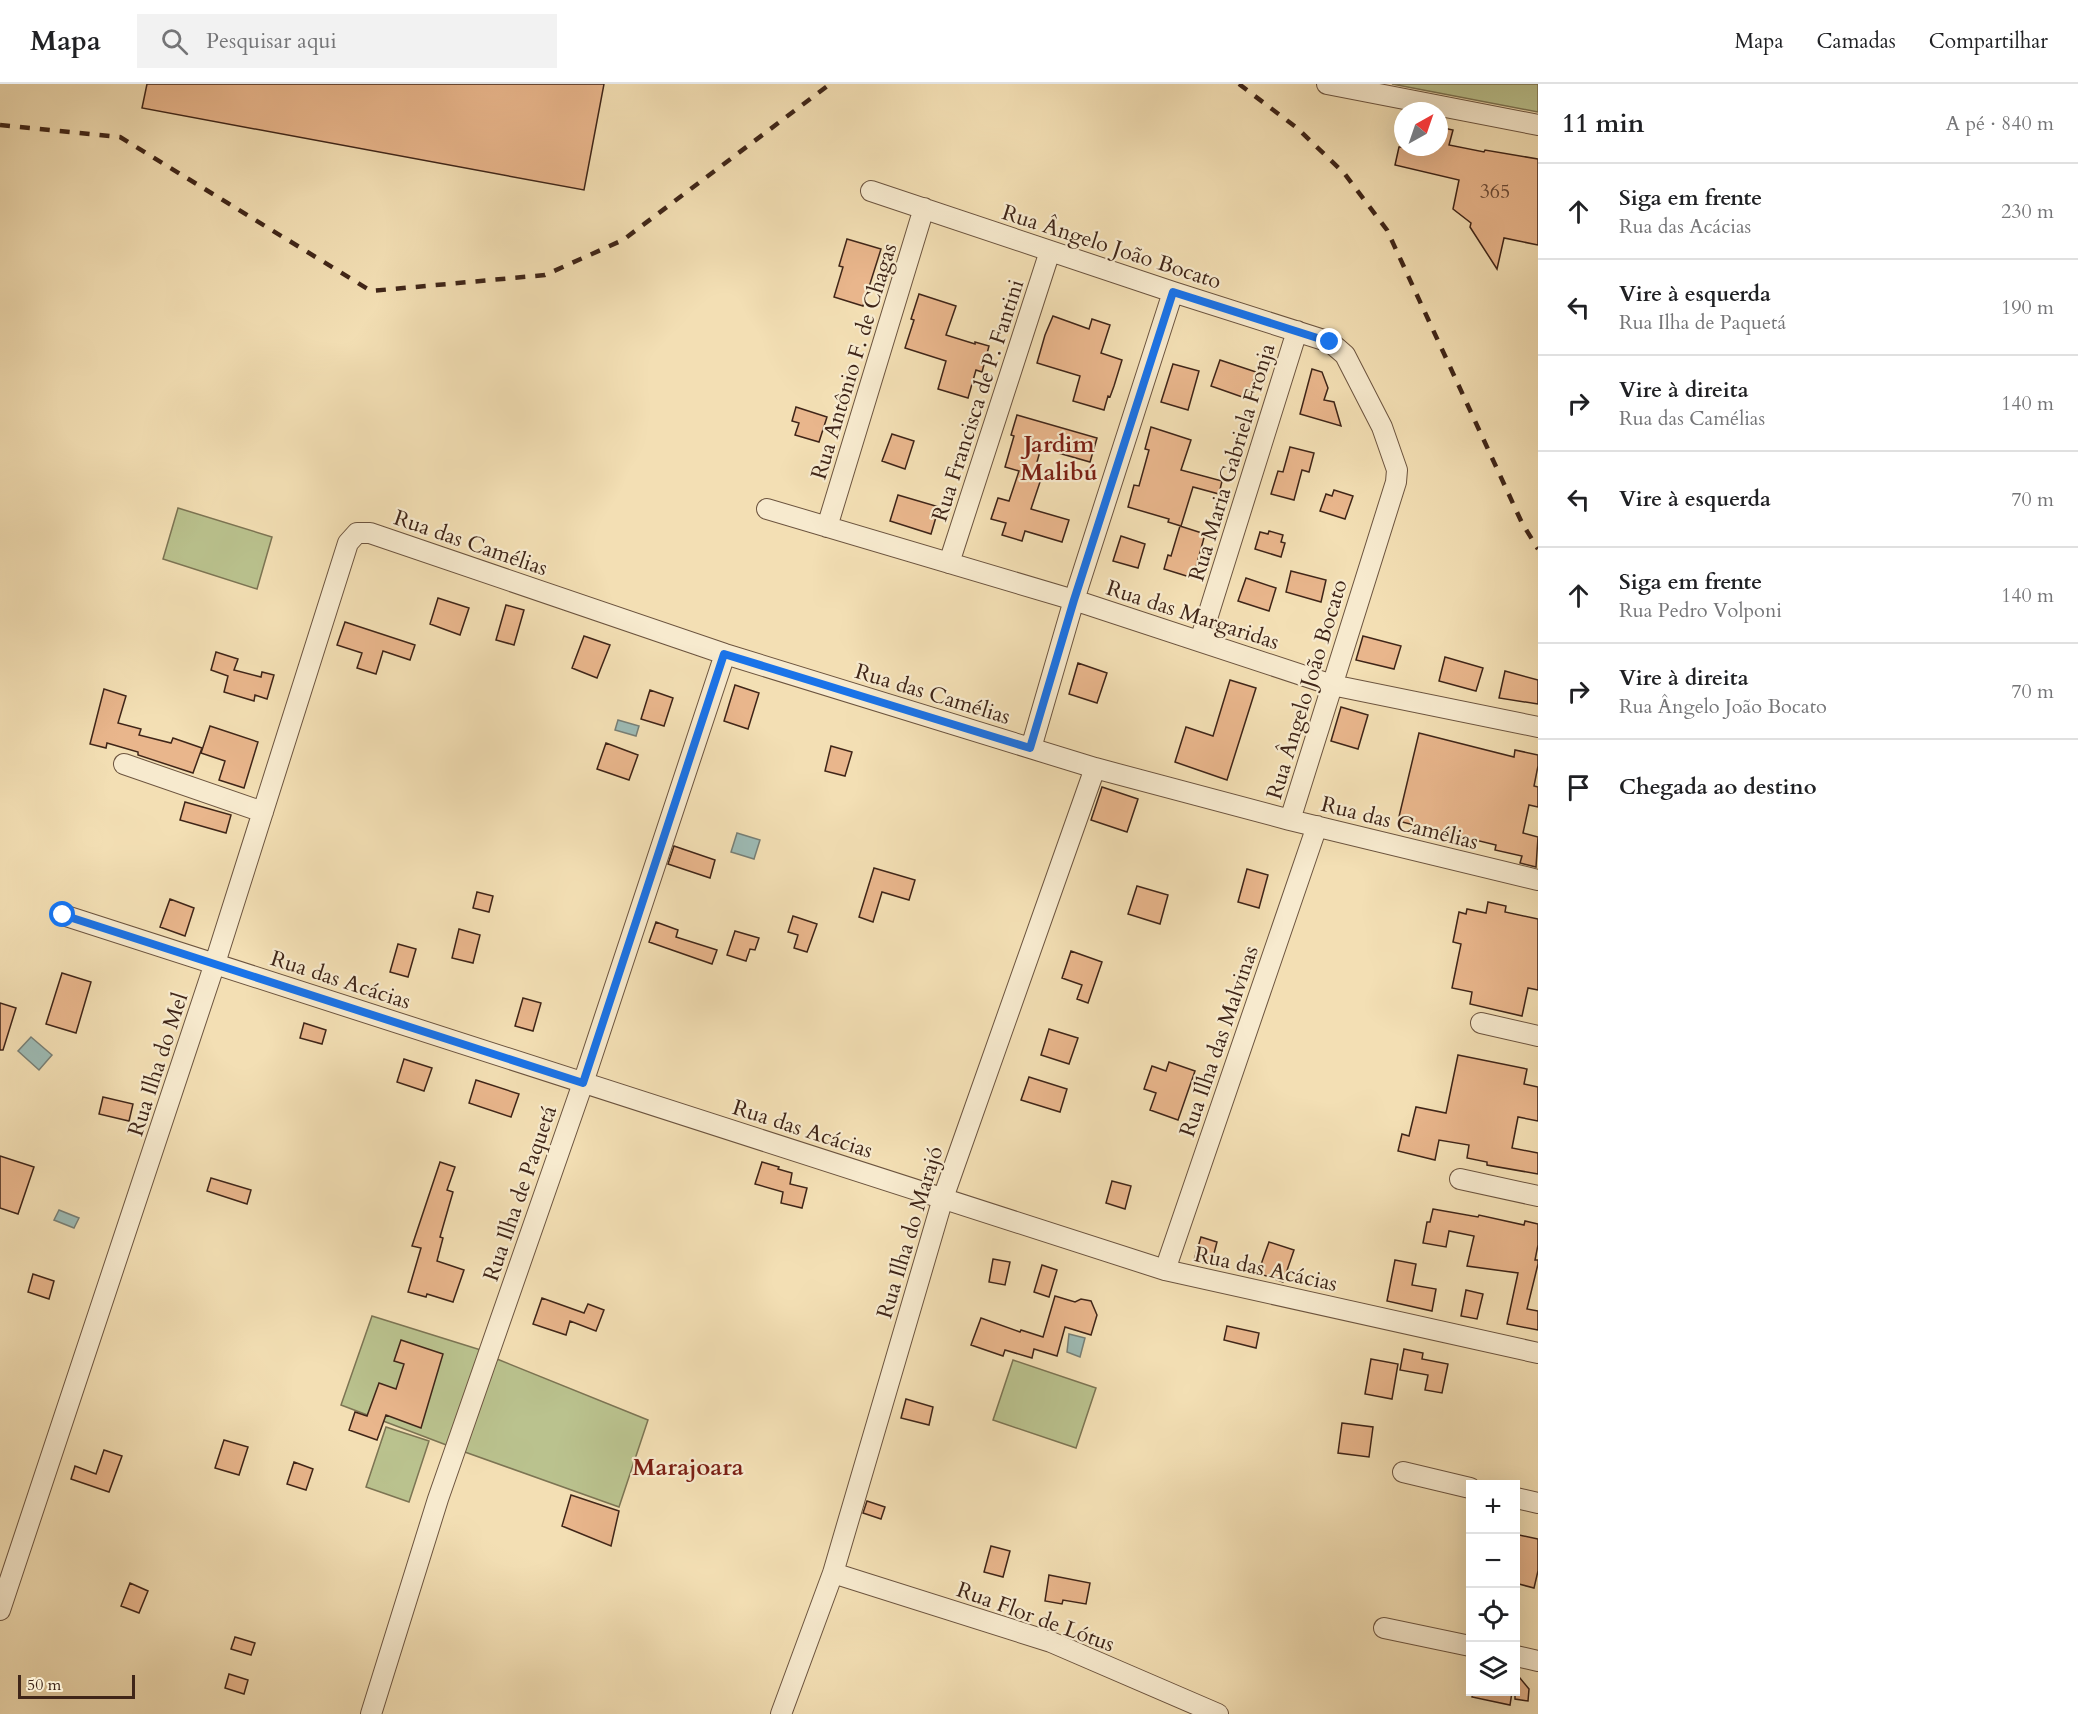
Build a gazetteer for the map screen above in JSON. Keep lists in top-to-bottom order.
{
  "streets": {
    "street": [
      "Rua Ângelo João Bocato",
      "Rua Antônio F. de Chagas",
      "Rua Francisca de P. Fantini",
      "Rua Maria Gabriela Fronja",
      "Rua das Camélias",
      "Rua das Margaridas",
      "Rua das Acácias",
      "Rua Ilha das Malvinas",
      "Rua Ilha do Mel",
      "Rua Ilha de Paquetá",
      "Rua Ilha do Marajó",
      "Rua Flor de Lótus"
    ]
  },
  "crossings": [
    ["Rua Ângelo João Bocato", "Rua Antônio F. de Chagas"],
    ["Rua Ângelo João Bocato", "Rua Francisca de P. Fantini"],
    ["Rua Ângelo João Bocato", "Rua Maria Gabriela Fronja"],
    ["Rua Ângelo João Bocato", "Rua das Camélias"],
    ["Rua Ângelo João Bocato", "Rua das Margaridas"],
    ["Rua Antônio F. de Chagas", "Rua das Margaridas"],
    ["Rua Francisca de P. Fantini", "Rua das Margaridas"],
    ["Rua Maria Gabriela Fronja", "Rua das Margaridas"],
    ["Rua das Camélias", "Rua Ilha das Malvinas"],
    ["Rua das Camélias", "Rua Ilha do Mel"],
    ["Rua das Camélias", "Rua Ilha de Paquetá"],
    ["Rua das Camélias", "Rua Ilha do Marajó"],
    ["Rua das Acácias", "Rua Ilha das Malvinas"],
    ["Rua das Acácias", "Rua Ilha do Mel"],
    ["Rua das Acácias", "Rua Ilha de Paquetá"],
    ["Rua das Acácias", "Rua Ilha do Marajó"],
    ["Rua Ilha do Marajó", "Rua Flor de Lótus"]
  ],
  "districts": ["Jardim Malibú", "Marajoara"],
  "house_numbers": ["365"],
  "scale_bar": "50 m",
  "north": "top right",
  "page": {
    "header": "Mapa",
    "search": "Pesquisar aqui",
    "nav": ["Mapa", "Camadas", "Compartilhar"],
    "heading": ["11 min", "A pé · 840 m"],
    "list": [
      ["Siga em frente", "Rua das Acácias", "230 m"],
      ["Vire à esquerda", "Rua Ilha de Paquetá", "190 m"],
      ["Vire à direita", "Rua das Camélias", "140 m"],
      ["Vire à esquerda", "70 m"],
      ["Siga em frente", "Rua Pedro Volponi", "140 m"],
      ["Vire à direita", "Rua Ângelo João Bocato", "70 m"],
      "Chegada ao destino"
    ],
    "map_buttons": ["+", "−"],
    "scale": "50 m"
  }
}
